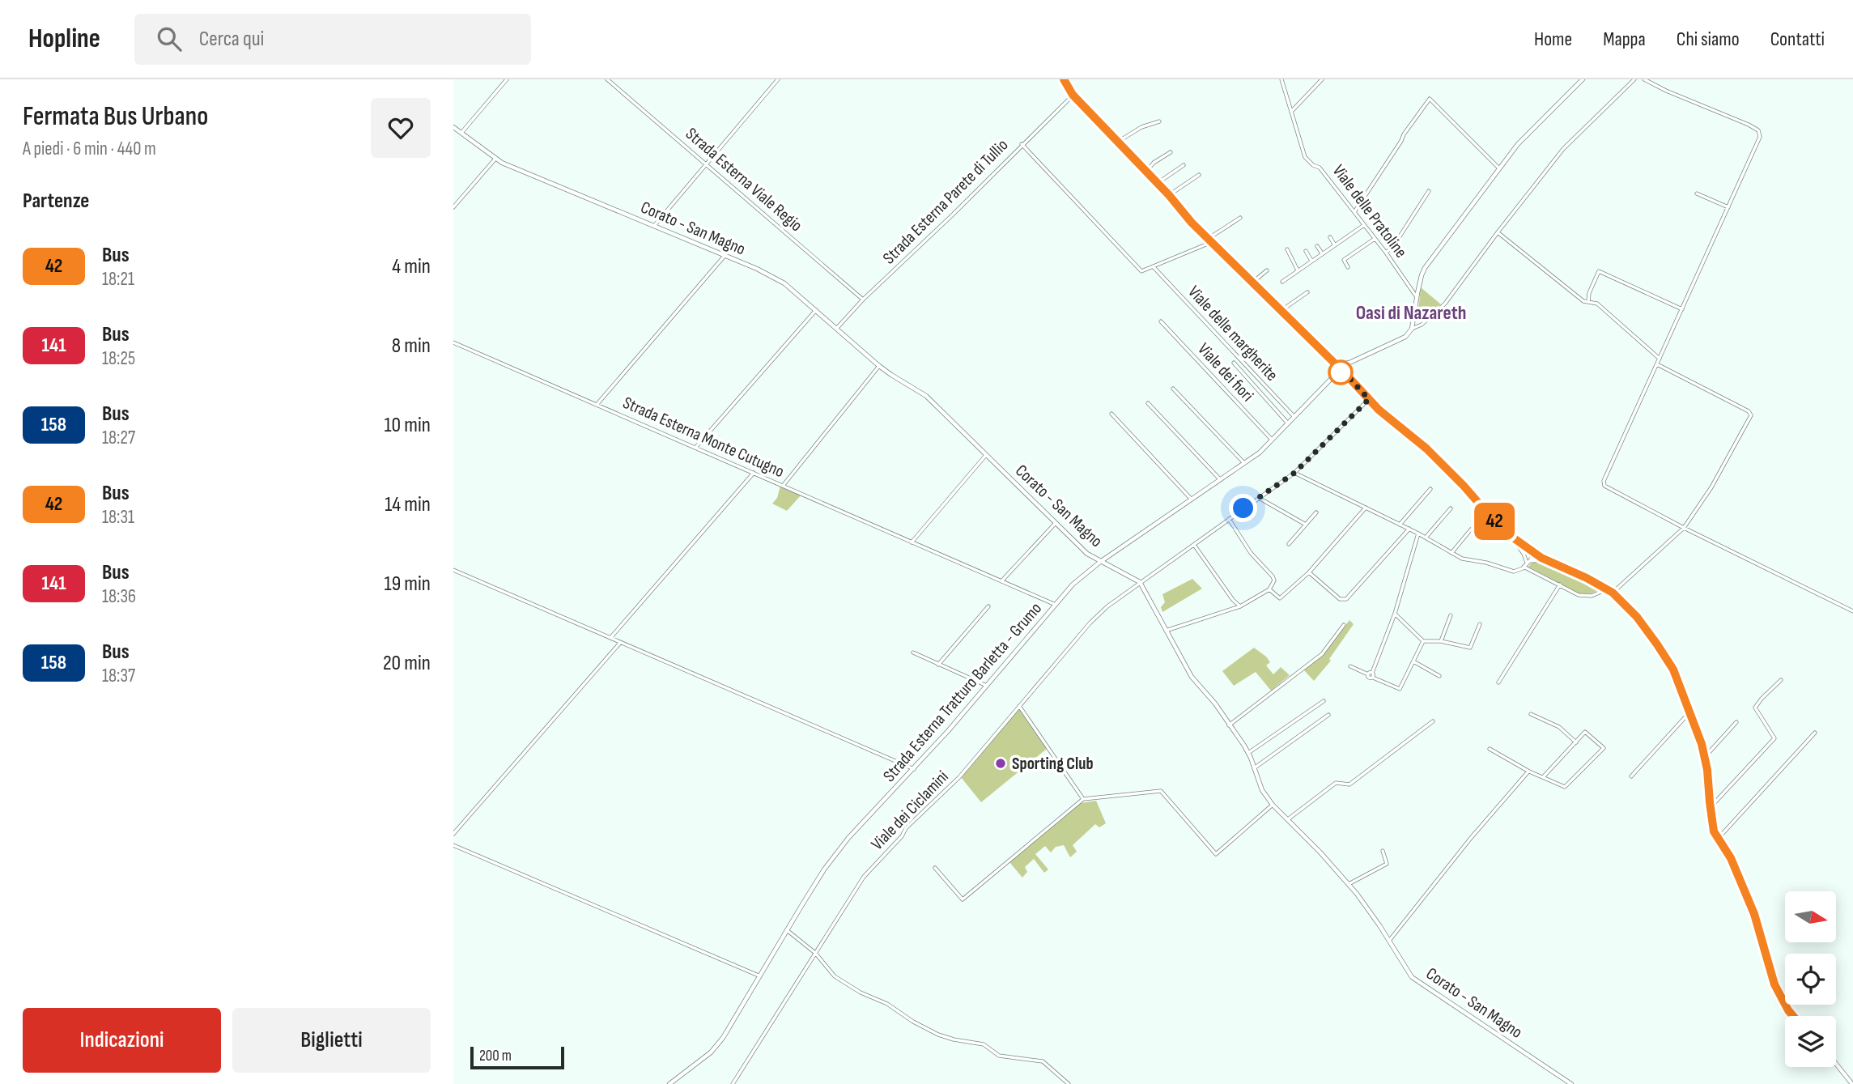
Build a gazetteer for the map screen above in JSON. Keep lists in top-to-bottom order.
{
  "streets": {
    "main road": ["Corato - San Magno", "Strada Esterna Tratturo Barletta - Grumo"],
    "street": [
      "Strada Esterna Viale Regio",
      "Strada Esterna Parete di Tullio",
      "Viale delle Pratoline",
      "Viale delle margherite",
      "Viale dei fiori",
      "Strada Esterna Monte Cutugno",
      "Viale dei Ciclamini"
    ]
  },
  "crossings": [
    ["Strada Esterna Viale Regio", "Strada Esterna Parete di Tullio"],
    ["Strada Esterna Parete di Tullio", "Corato - San Magno"],
    ["Corato - San Magno", "Strada Esterna Tratturo Barletta - Grumo"],
    ["Corato - San Magno", "Viale dei Ciclamini"],
    ["Viale delle margherite", "Strada Esterna Tratturo Barletta - Grumo"],
    ["Viale dei fiori", "Strada Esterna Tratturo Barletta - Grumo"],
    ["Strada Esterna Monte Cutugno", "Strada Esterna Tratturo Barletta - Grumo"]
  ],
  "districts": ["Oasi di Nazareth"],
  "places": ["Sporting Club"],
  "lines": ["bus line 42"],
  "scale_bar": "200 m",
  "north": "right",
  "page": {
    "header": "Hopline",
    "search": "Cerca qui",
    "nav": [
      "Home",
      "Mappa",
      "Chi siamo",
      "Contatti"
    ],
    "heading": [
      ["Fermata Bus Urbano", "A piedi · 6 min · 440 m"],
      "Partenze"
    ],
    "on_map": "42",
    "list": [
      {
        "mark": "42",
        "name": "Bus",
        "note": "18:21",
        "value": "4 min"
      },
      {
        "mark": "141",
        "name": "Bus",
        "note": "18:25",
        "value": "8 min"
      },
      {
        "mark": "158",
        "name": "Bus",
        "note": "18:27",
        "value": "10 min"
      },
      {
        "mark": "42",
        "name": "Bus",
        "note": "18:31",
        "value": "14 min"
      },
      {
        "mark": "141",
        "name": "Bus",
        "note": "18:36",
        "value": "19 min"
      },
      {
        "mark": "158",
        "name": "Bus",
        "note": "18:37",
        "value": "20 min"
      }
    ],
    "buttons": ["Indicazioni", "Biglietti"],
    "scale": "200 m"
  }
}
